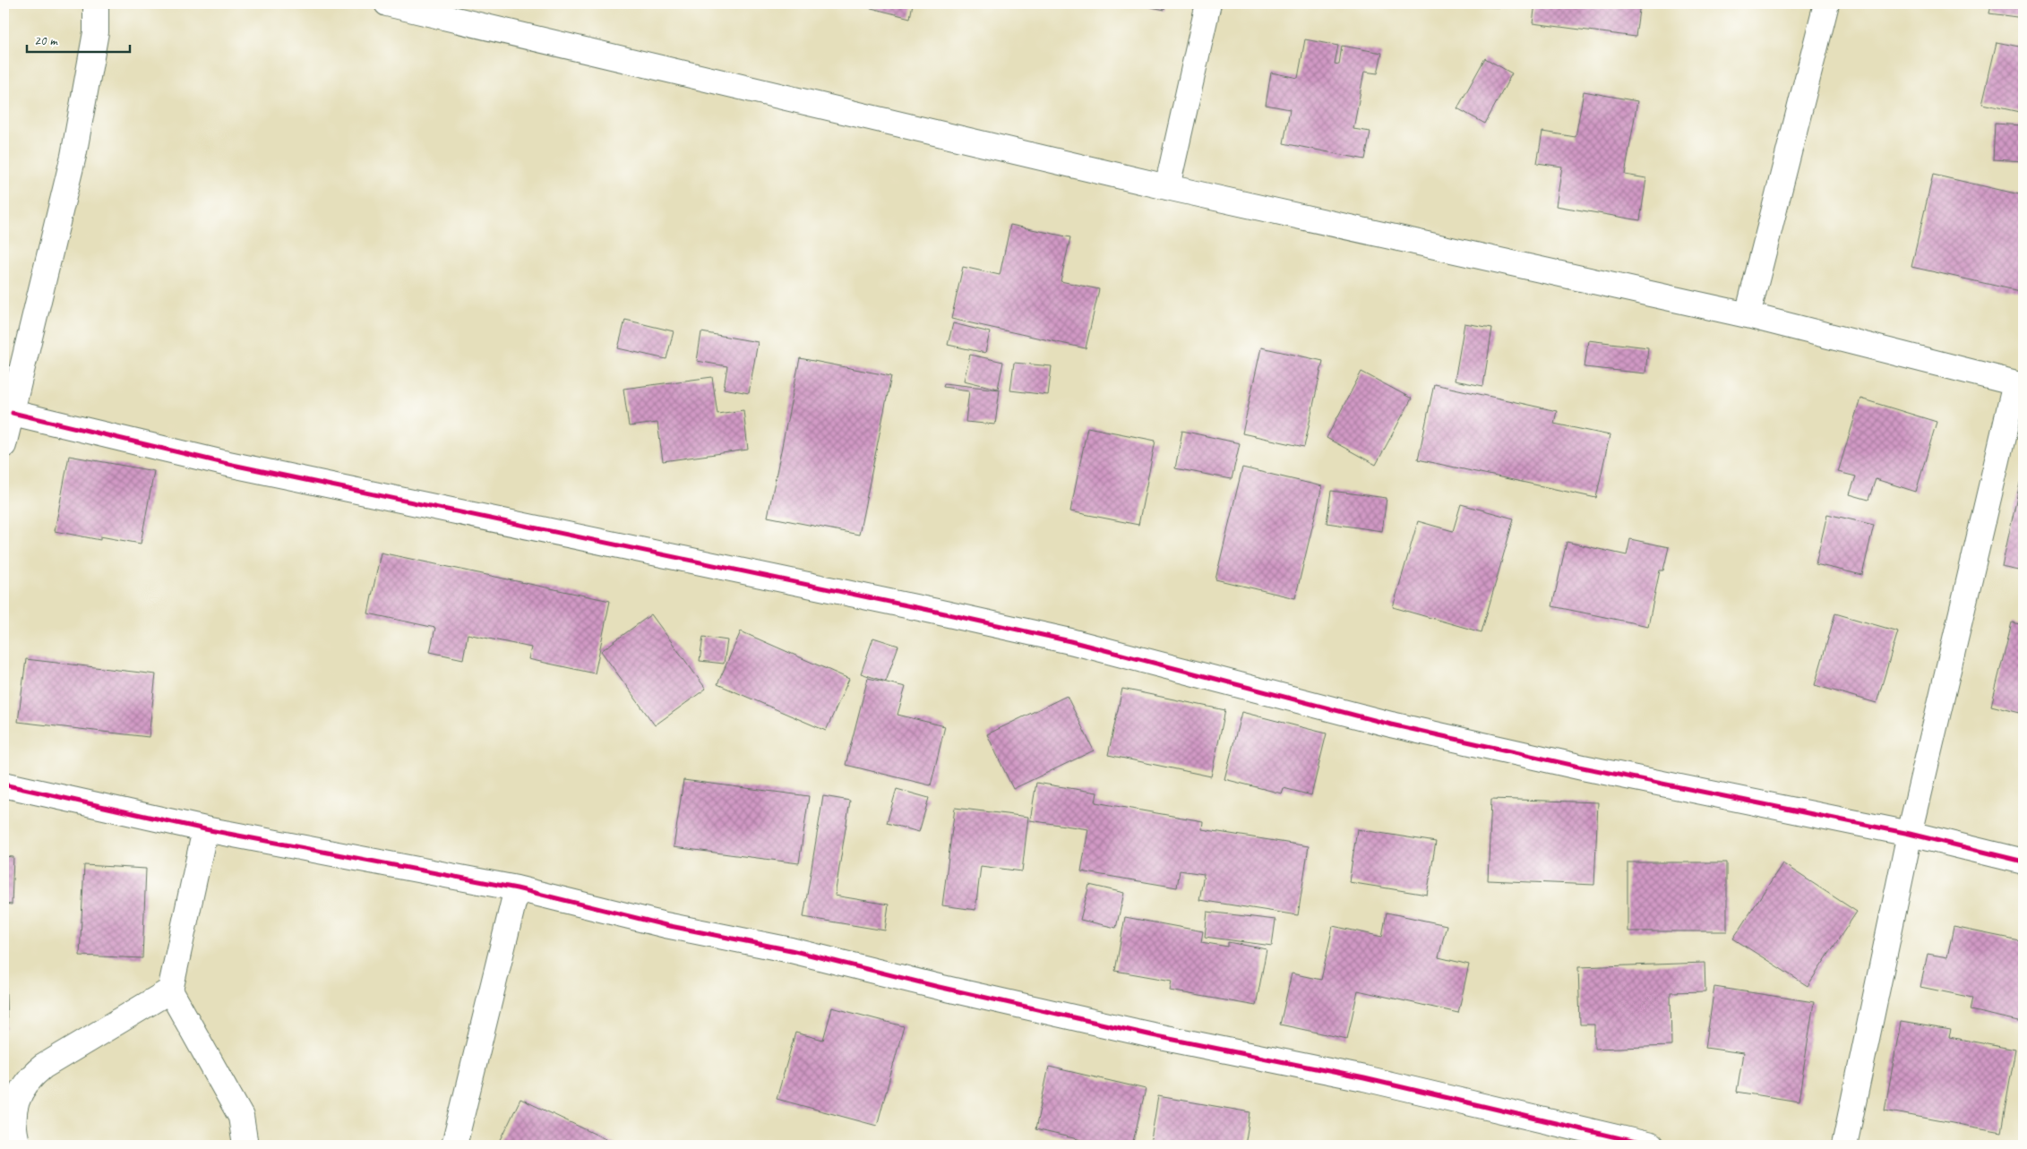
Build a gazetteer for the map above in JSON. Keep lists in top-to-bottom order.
{
  "scale_bar": "20 m"
}
